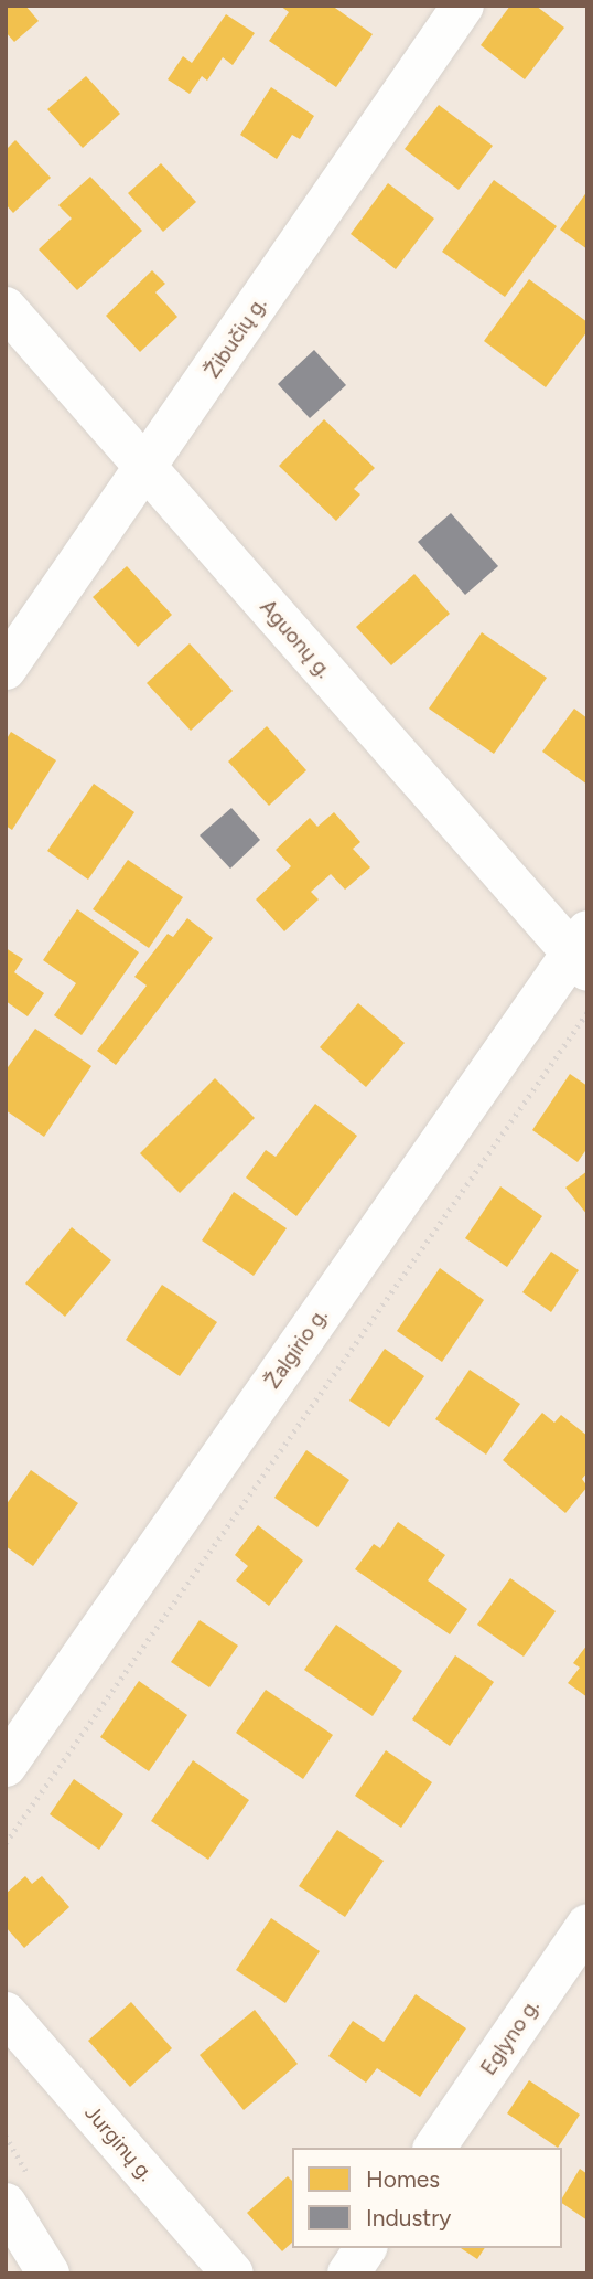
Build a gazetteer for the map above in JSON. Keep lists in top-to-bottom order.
{
  "streets": {
    "street": [
      "Žibučių g.",
      "Aguonų g.",
      "Žalgirio g.",
      "Eglyno g.",
      "Jurginų g."
    ]
  },
  "crossings": [
    ["Žibučių g.", "Aguonų g."],
    ["Aguonų g.", "Žalgirio g."]
  ],
  "legend": ["Homes", "Industry"]
}
